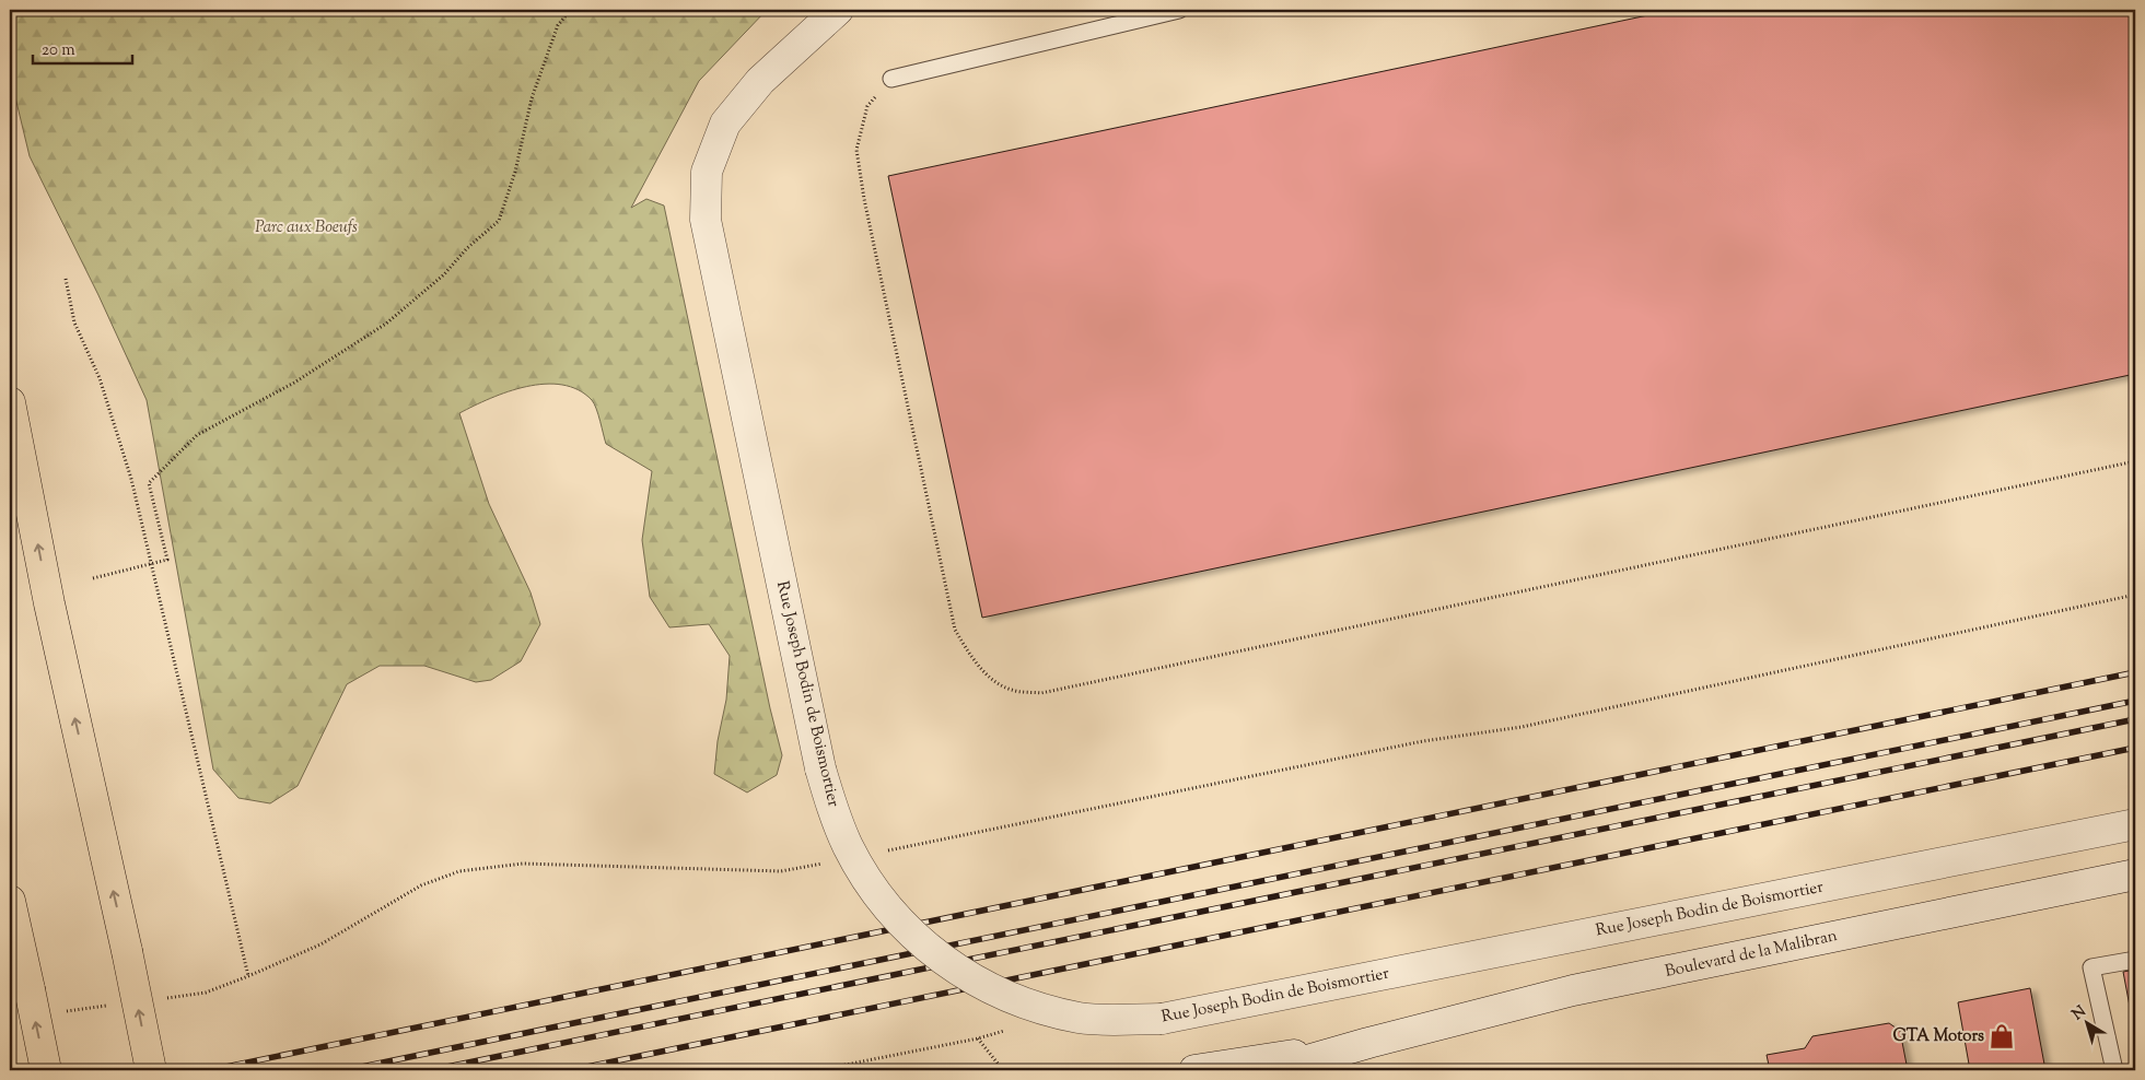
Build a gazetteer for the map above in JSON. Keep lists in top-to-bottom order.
{
  "streets": {
    "street": ["Rue Joseph Bodin de Boismortier", "Boulevard de la Malibran"]
  },
  "parks": ["Parc aux Boeufs"],
  "places": {
    "shop": ["GTA Motors"]
  },
  "scale_bar": "20 m",
  "north": "top left"
}
